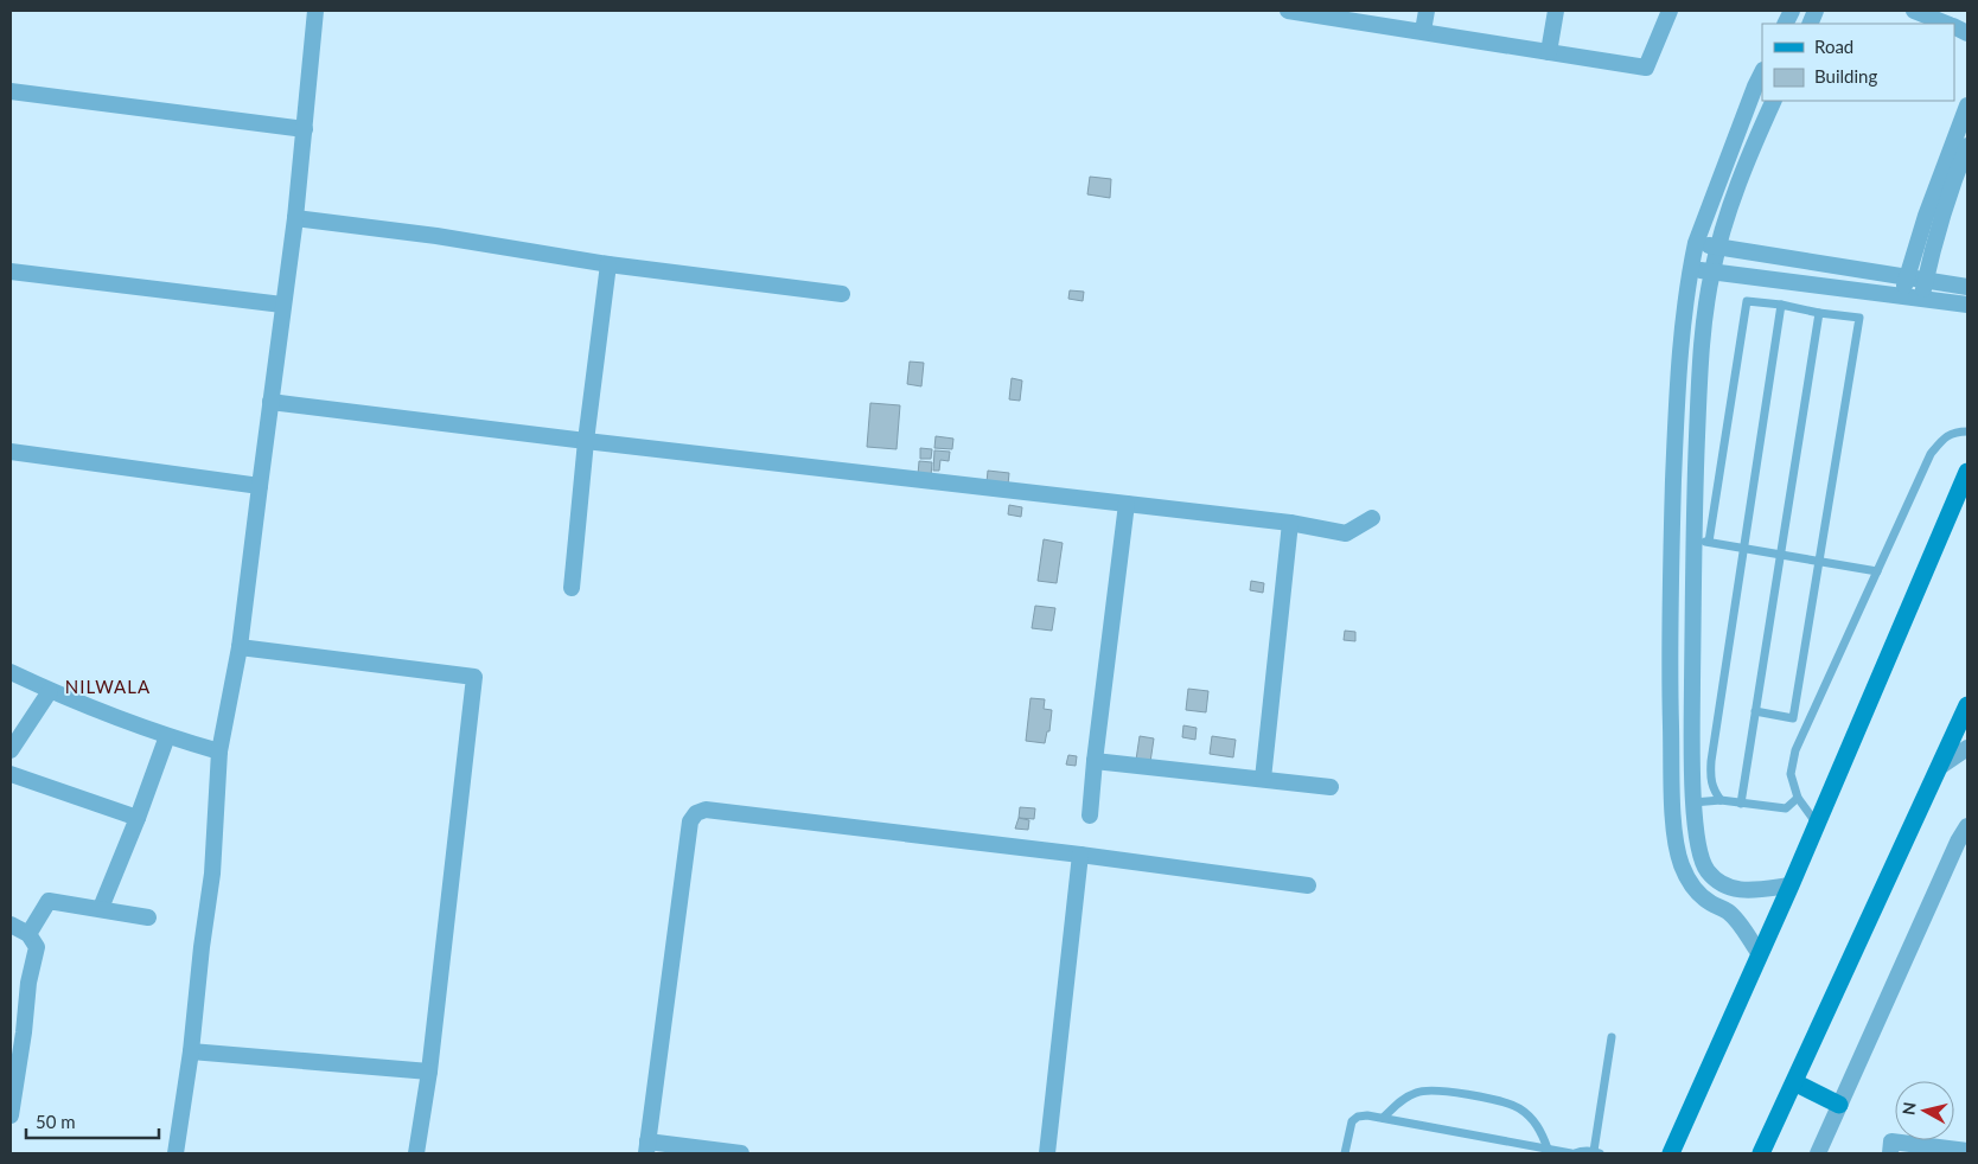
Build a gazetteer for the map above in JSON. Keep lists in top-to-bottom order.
{
  "districts": ["NILWALA"],
  "legend": ["Road", "Building"],
  "scale_bar": "50 m",
  "north": "left"
}
